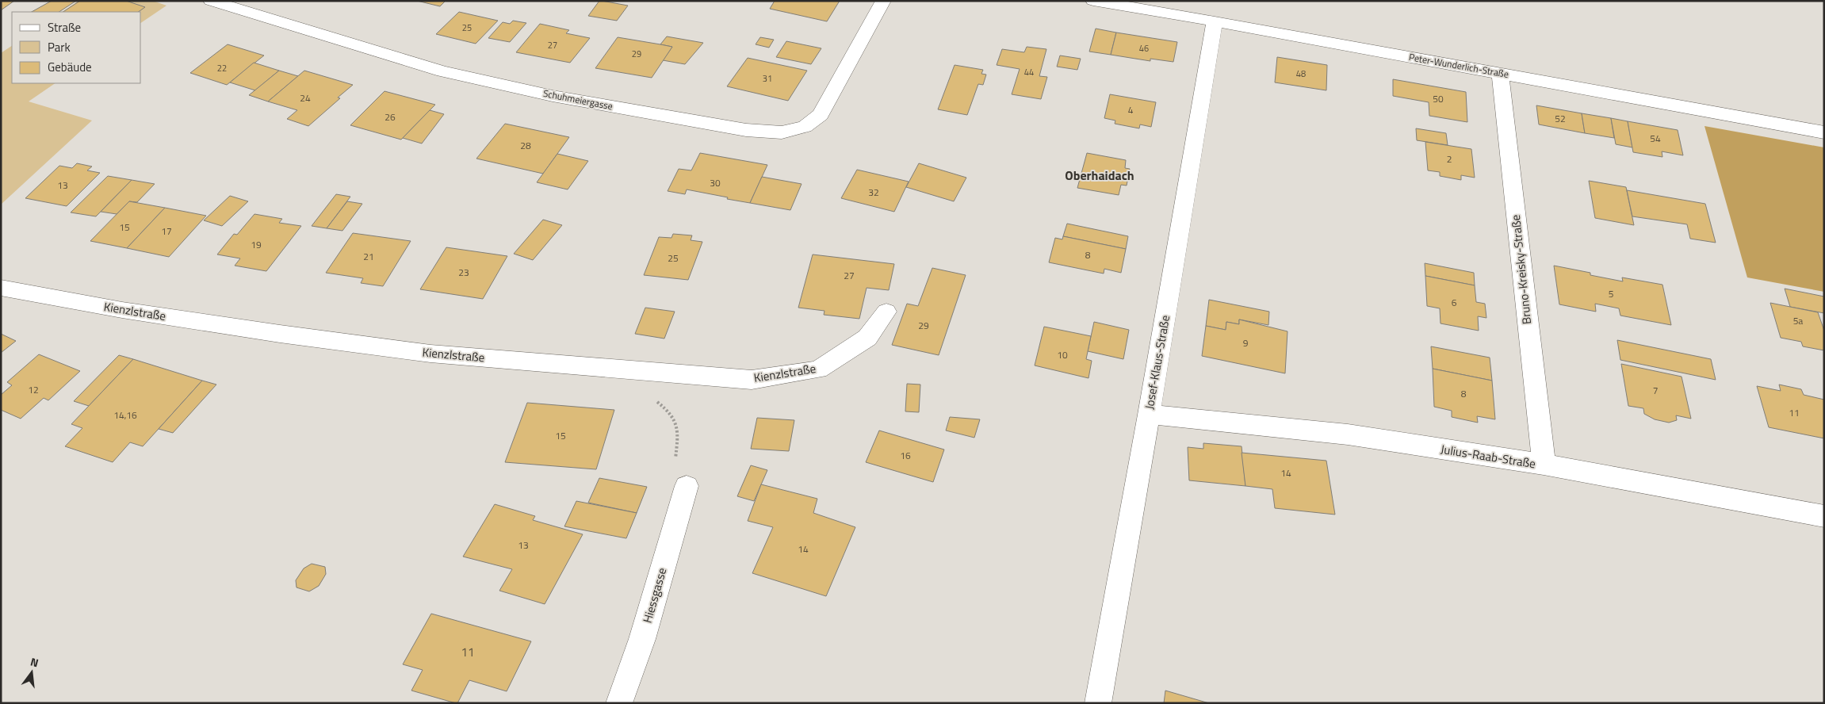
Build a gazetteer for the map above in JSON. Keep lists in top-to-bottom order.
{
  "streets": {
    "street": [
      "Peter-Wunderlich-Straße",
      "Schuhmeiergasse",
      "Bruno-Kreisky-Straße",
      "Kienzlstraße",
      "Josef-Klaus-Straße",
      "Julius-Raab-Straße",
      "Hiessgasse"
    ]
  },
  "crossings": [
    ["Peter-Wunderlich-Straße", "Bruno-Kreisky-Straße"],
    ["Peter-Wunderlich-Straße", "Josef-Klaus-Straße"],
    ["Bruno-Kreisky-Straße", "Julius-Raab-Straße"],
    ["Josef-Klaus-Straße", "Julius-Raab-Straße"]
  ],
  "districts": ["Oberhaidach"],
  "house_numbers": [
    "25",
    "27",
    "46",
    "29",
    "22",
    "44",
    "48",
    "31",
    "24",
    "50",
    "4",
    "26",
    "52",
    "54",
    "28",
    "2",
    "30",
    "13",
    "32",
    "15",
    "17",
    "19",
    "8",
    "21",
    "25",
    "23",
    "27",
    "5",
    "6",
    "5a",
    "29",
    "9",
    "10",
    "12",
    "7",
    "8",
    "11",
    "14,16",
    "15",
    "16",
    "14",
    "13",
    "14",
    "11"
  ],
  "legend": ["Straße", "Park", "Gebäude"],
  "north": "top"
}
